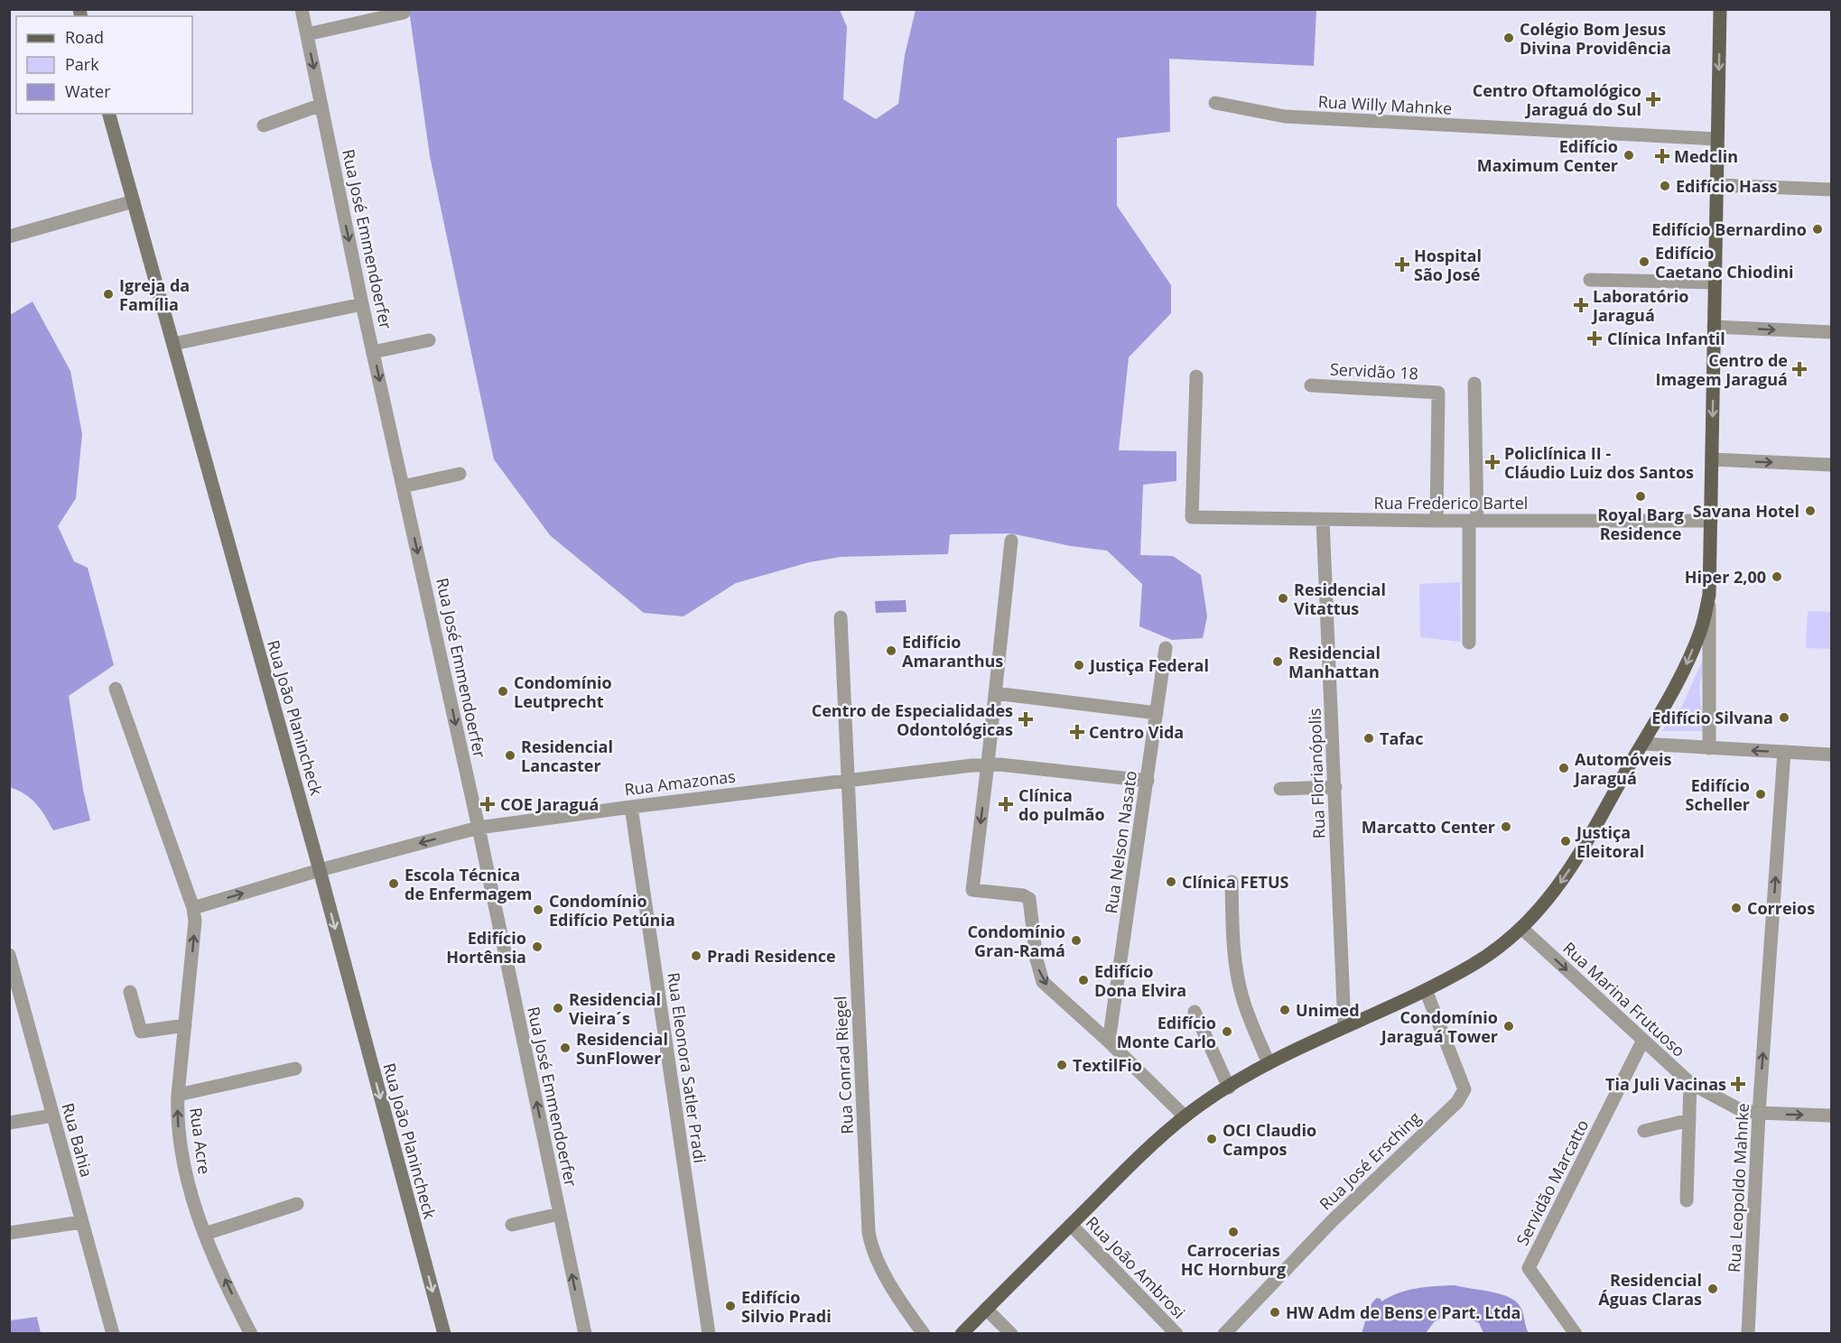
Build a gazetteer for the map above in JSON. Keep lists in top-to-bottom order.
{
  "streets": {
    "main road": ["Rua João Planincheck"],
    "street": [
      "Rua Willy Mahnke",
      "Rua José Emmendoerfer",
      "Servidão 18",
      "Rua Frederico Bartel",
      "Rua Florianópolis",
      "Rua Amazonas",
      "Rua Nelson Nasato",
      "Rua Marina Frutuoso",
      "Rua Conrad Riegel",
      "Rua Eleonora Satler Pradi",
      "Rua Bahia",
      "Rua Acre",
      "Rua José Ersching",
      "Servidão Marcatto",
      "Rua Leopoldo Mahnke",
      "Rua João Ambrosi"
    ]
  },
  "crossings": [
    ["Rua José Emmendoerfer", "Rua Amazonas"],
    ["Servidão 18", "Rua Frederico Bartel"],
    ["Rua Frederico Bartel", "Rua Florianópolis"],
    ["Rua João Planincheck", "Rua Amazonas"],
    ["Rua Amazonas", "Rua Nelson Nasato"],
    ["Rua Amazonas", "Rua Conrad Riegel"],
    ["Rua Amazonas", "Rua Eleonora Satler Pradi"],
    ["Rua Amazonas", "Rua Acre"],
    ["Rua Marina Frutuoso", "Servidão Marcatto"],
    ["Rua Marina Frutuoso", "Rua Leopoldo Mahnke"]
  ],
  "one_way": [
    "Rua João Planincheck",
    "Rua Marina Frutuoso",
    "Rua Acre",
    "Rua Leopoldo Mahnke"
  ],
  "places": {
    "other": [
      "Colégio Bom Jesus Divina Providência",
      "Edifício Maximum Center",
      "Edifício Hass",
      "Edifício Bernardino",
      "Edifício Caetano Chiodini",
      "Igreja da Família",
      "Royal Barg Residence",
      "Savana Hotel",
      "Hiper 2,00",
      "Residencial Vitattus",
      "Edifício Amaranthus",
      "Residencial Manhattan",
      "Justiça Federal",
      "Condomínio Leutprecht",
      "Edifício Silvana",
      "Tafac",
      "Residencial Lancaster",
      "Automóveis Jaraguá",
      "Edifício Scheller",
      "Marcatto Center",
      "Justiça Eleitoral",
      "Clínica FETUS",
      "Escola Técnica de Enfermagem",
      "Correios",
      "Condomínio Edifício Petúnia",
      "Condomínio Gran-Ramá",
      "Edifício Hortênsia",
      "Pradi Residence",
      "Edifício Dona Elvira",
      "Residencial Vieira´s",
      "Unimed",
      "Condomínio Jaraguá Tower",
      "Edifício Monte Carlo",
      "Residencial SunFlower",
      "TextilFio",
      "OCI Claudio Campos",
      "Carrocerias HC Hornburg",
      "Residencial Águas Claras",
      "Edifício Silvio Pradi",
      "HW Adm de Bens e Part. Ltda"
    ],
    "health": [
      "Centro Oftamológico Jaraguá do Sul",
      "Medclin",
      "Hospital São José",
      "Laboratório Jaraguá",
      "Clínica Infantil",
      "Centro de Imagem Jaraguá",
      "Policlínica II - Cláudio Luiz dos Santos",
      "Centro de Especialidades Odontológicas",
      "Centro Vida",
      "COE Jaraguá",
      "Clínica do pulmão",
      "Tia Juli Vacinas"
    ]
  },
  "legend": ["Road", "Park", "Water"]
}
